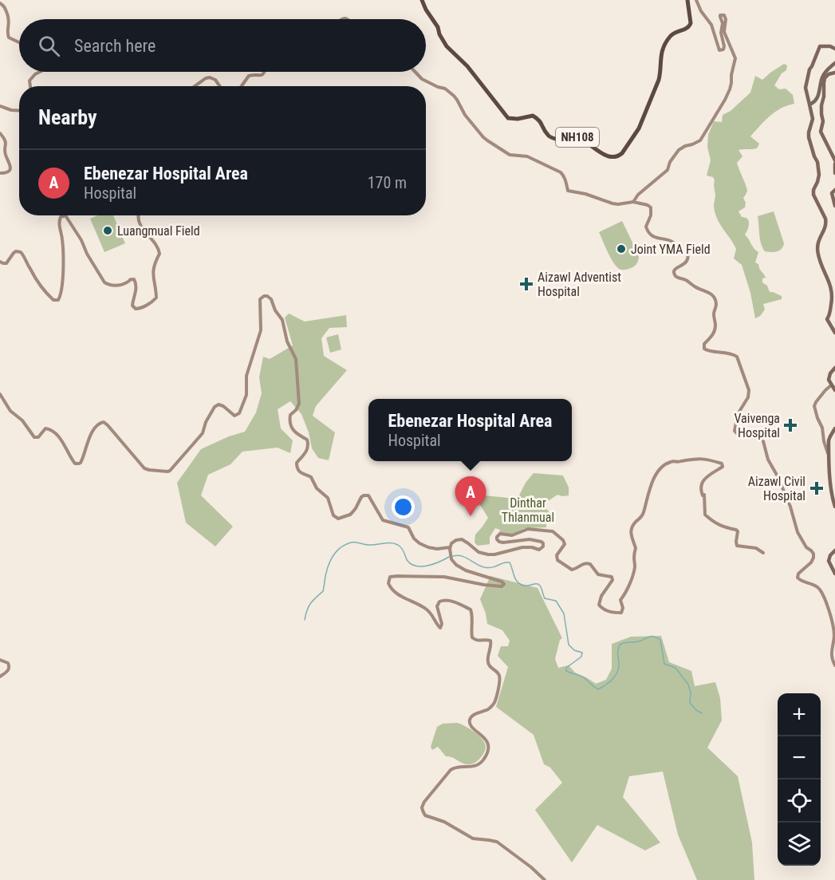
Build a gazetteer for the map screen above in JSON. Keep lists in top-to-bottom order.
{
  "streets": {
    "highway": ["NH108"]
  },
  "parks": ["Dinthar Thlanmual"],
  "places": {
    "other": ["Luangmual Field", "Joint YMA Field"],
    "health": ["Aizawl Adventist Hospital", "Vaivenga Hospital", "Aizawl Civil Hospital"]
  },
  "page": {
    "search": "Search here",
    "heading": "Nearby",
    "list": [
      {
        "mark": "A",
        "name": "Ebenezar Hospital Area",
        "note": "Hospital",
        "value": "170 m"
      }
    ],
    "popup": ["Ebenezar Hospital Area", "Hospital"],
    "pins": "A",
    "map_buttons": ["+", "−"]
  }
}
